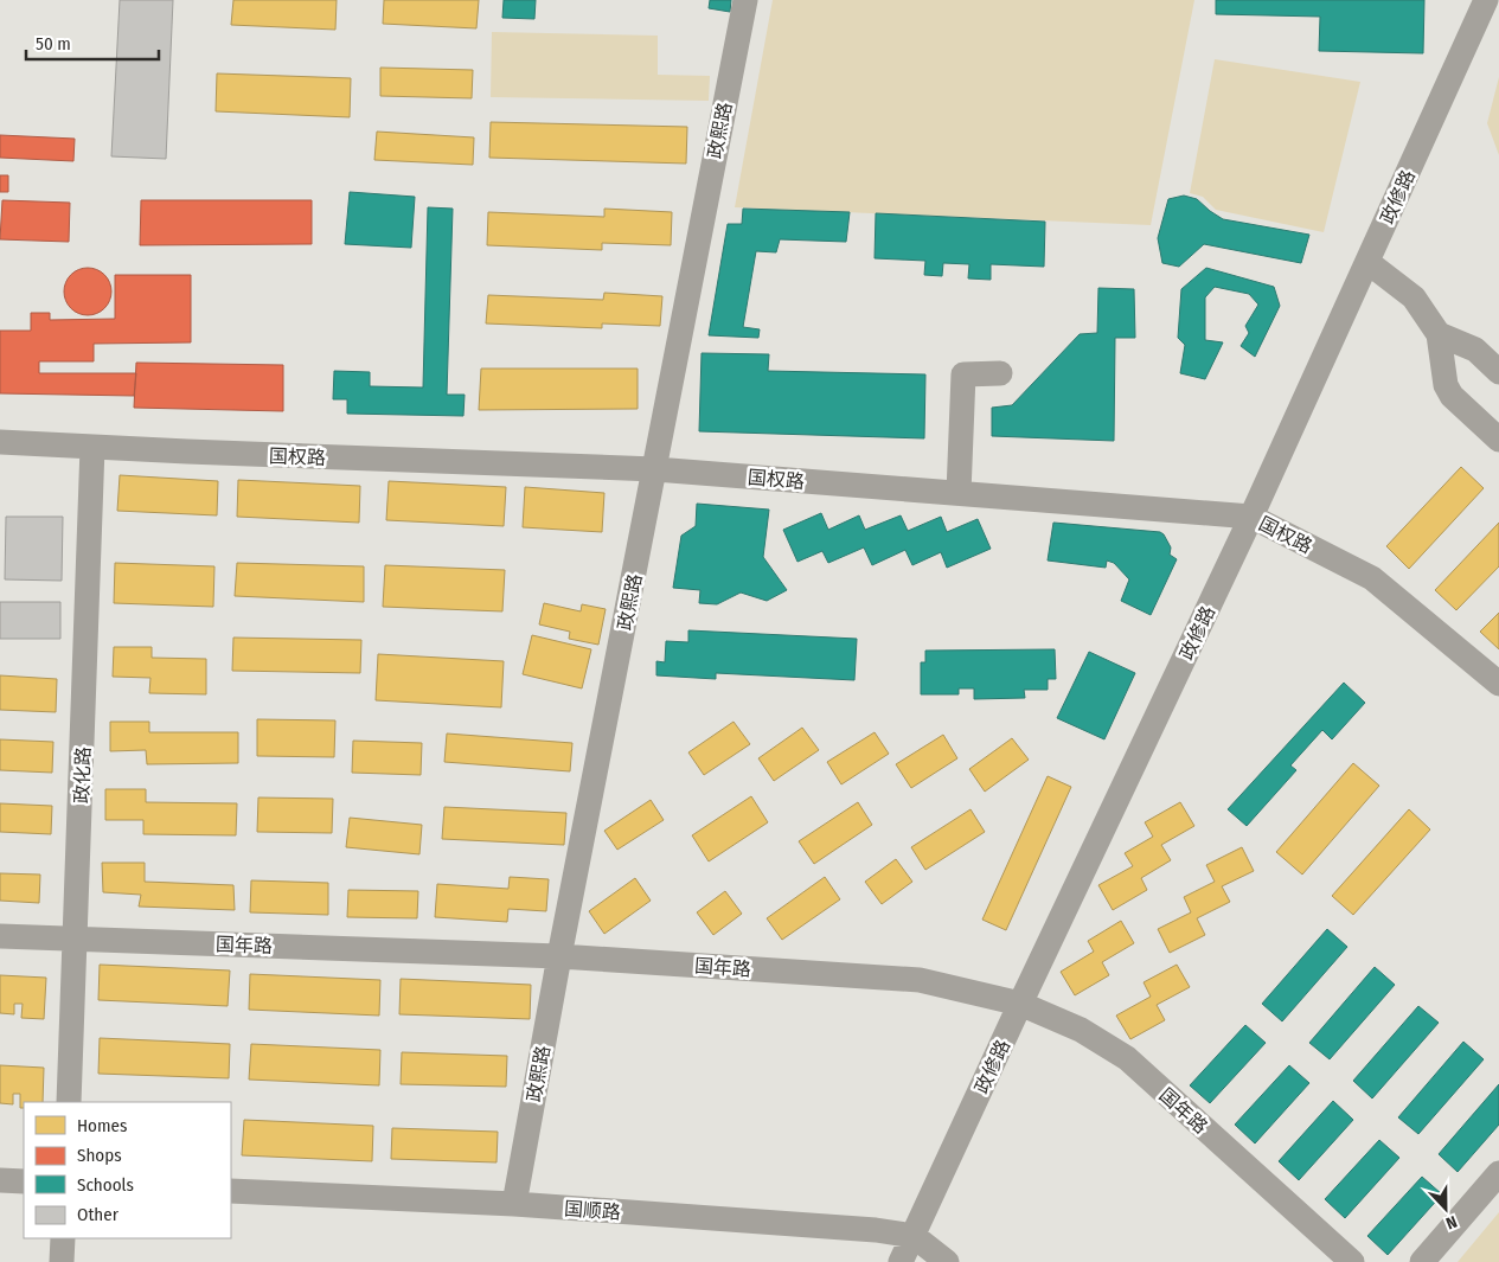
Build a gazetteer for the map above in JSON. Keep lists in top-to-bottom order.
{
  "streets": {
    "street": [
      "政熙路",
      "政修路",
      "国权路",
      "政化路",
      "国年路",
      "国顺路"
    ]
  },
  "crossings": [
    ["政熙路", "国权路"],
    ["政熙路", "国年路"],
    ["政熙路", "国顺路"],
    ["政修路", "国权路"],
    ["政修路", "国年路"],
    ["政修路", "国顺路"],
    ["国权路", "政化路"],
    ["政化路", "国年路"]
  ],
  "legend": [
    "Homes",
    "Shops",
    "Schools",
    "Other"
  ],
  "scale_bar": "50 m",
  "north": "bottom"
}
